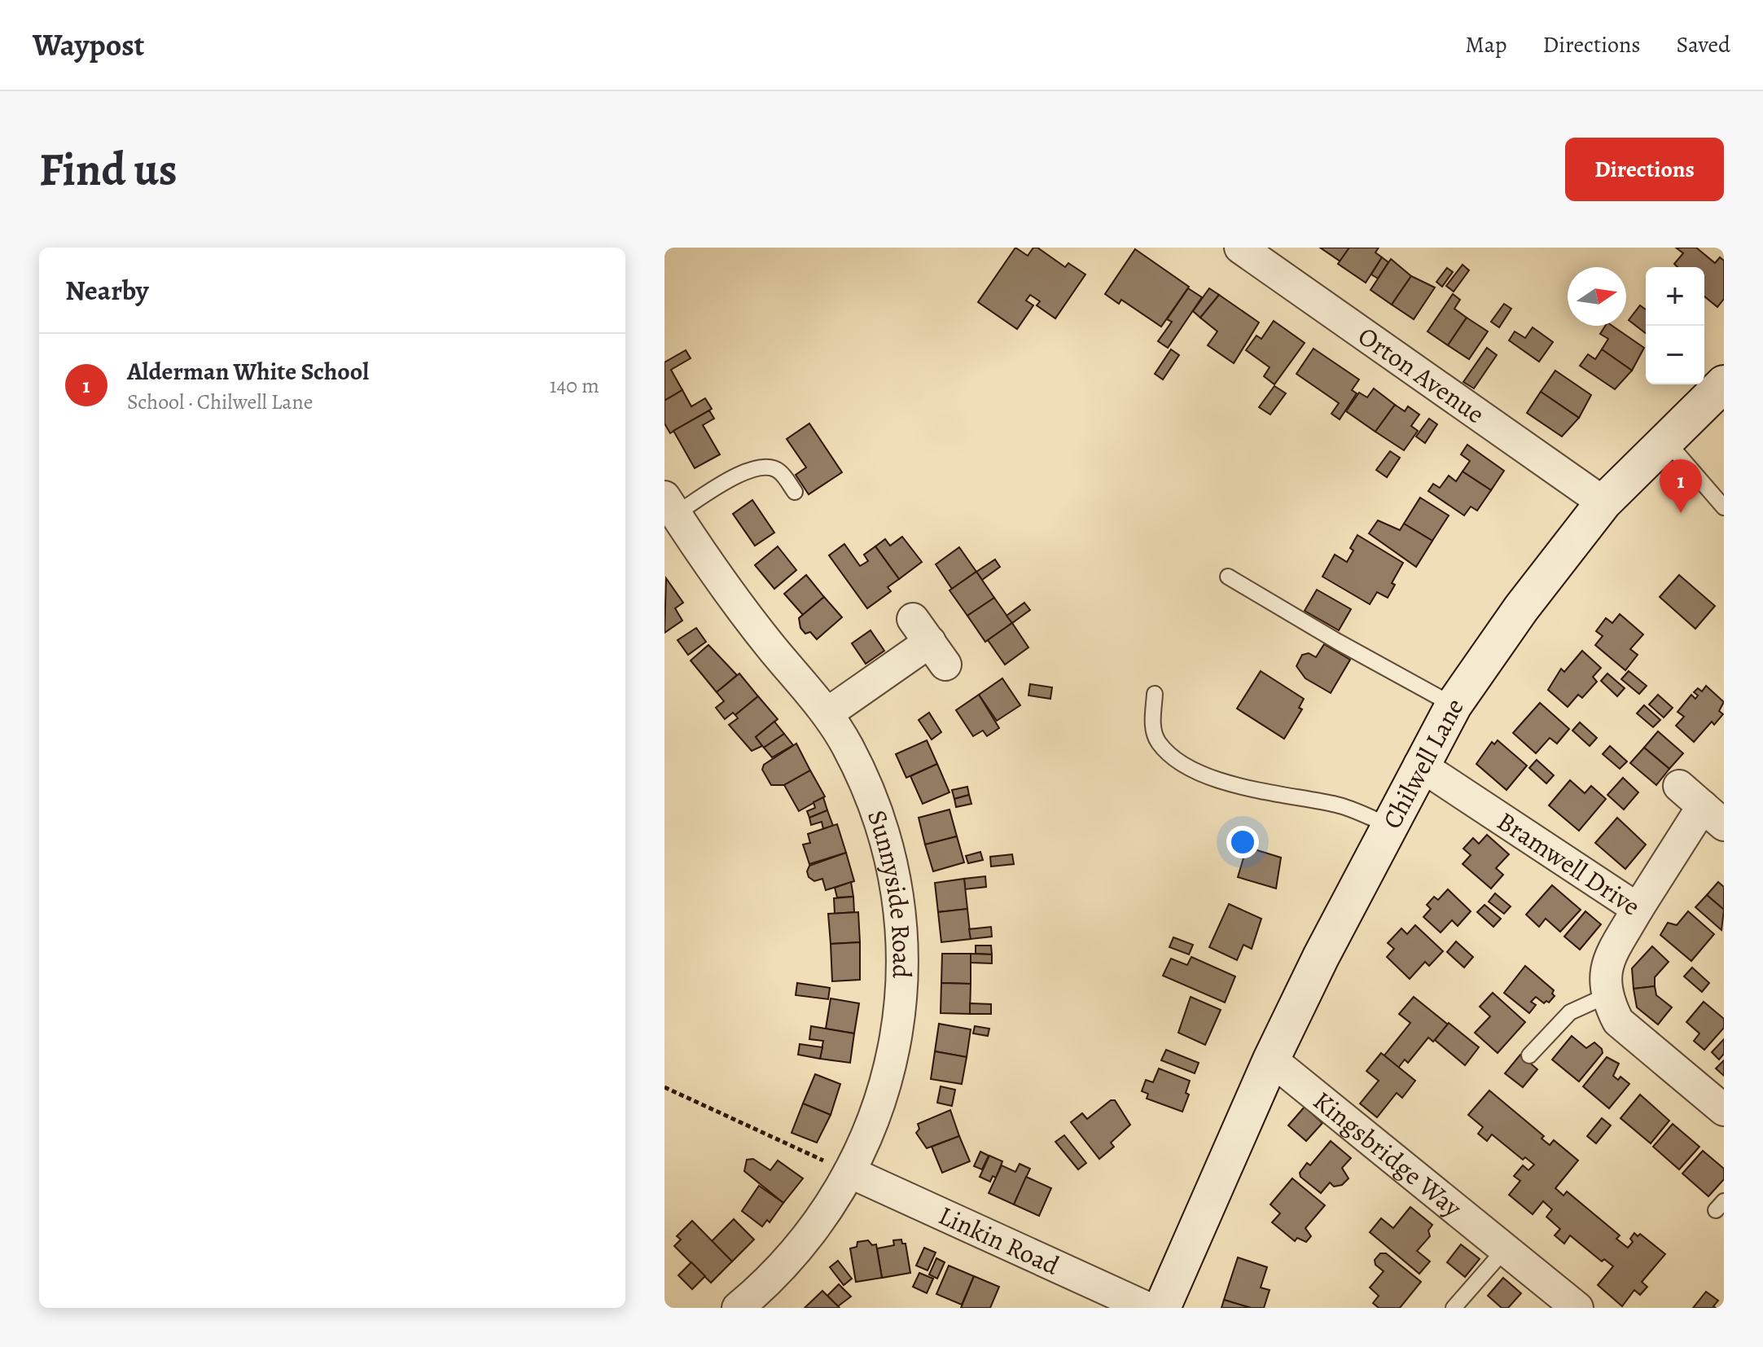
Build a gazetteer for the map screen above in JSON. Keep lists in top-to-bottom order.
{
  "streets": {
    "street": [
      "Orton Avenue",
      "Chilwell Lane",
      "Bramwell Drive",
      "Sunnyside Road",
      "Kingsbridge Way",
      "Linkin Road"
    ]
  },
  "crossings": [
    ["Orton Avenue", "Chilwell Lane"],
    ["Chilwell Lane", "Bramwell Drive"],
    ["Chilwell Lane", "Kingsbridge Way"],
    ["Sunnyside Road", "Linkin Road"]
  ],
  "north": "right",
  "page": {
    "header": "Waypost",
    "nav": ["Map", "Directions", "Saved"],
    "buttons": "Directions",
    "title": "Find us",
    "heading": "Nearby",
    "map_buttons": ["+", "−"],
    "list": [
      {
        "mark": "1",
        "name": "Alderman White School",
        "note": "School · Chilwell Lane",
        "value": "140 m"
      }
    ],
    "pins": "1"
  }
}
